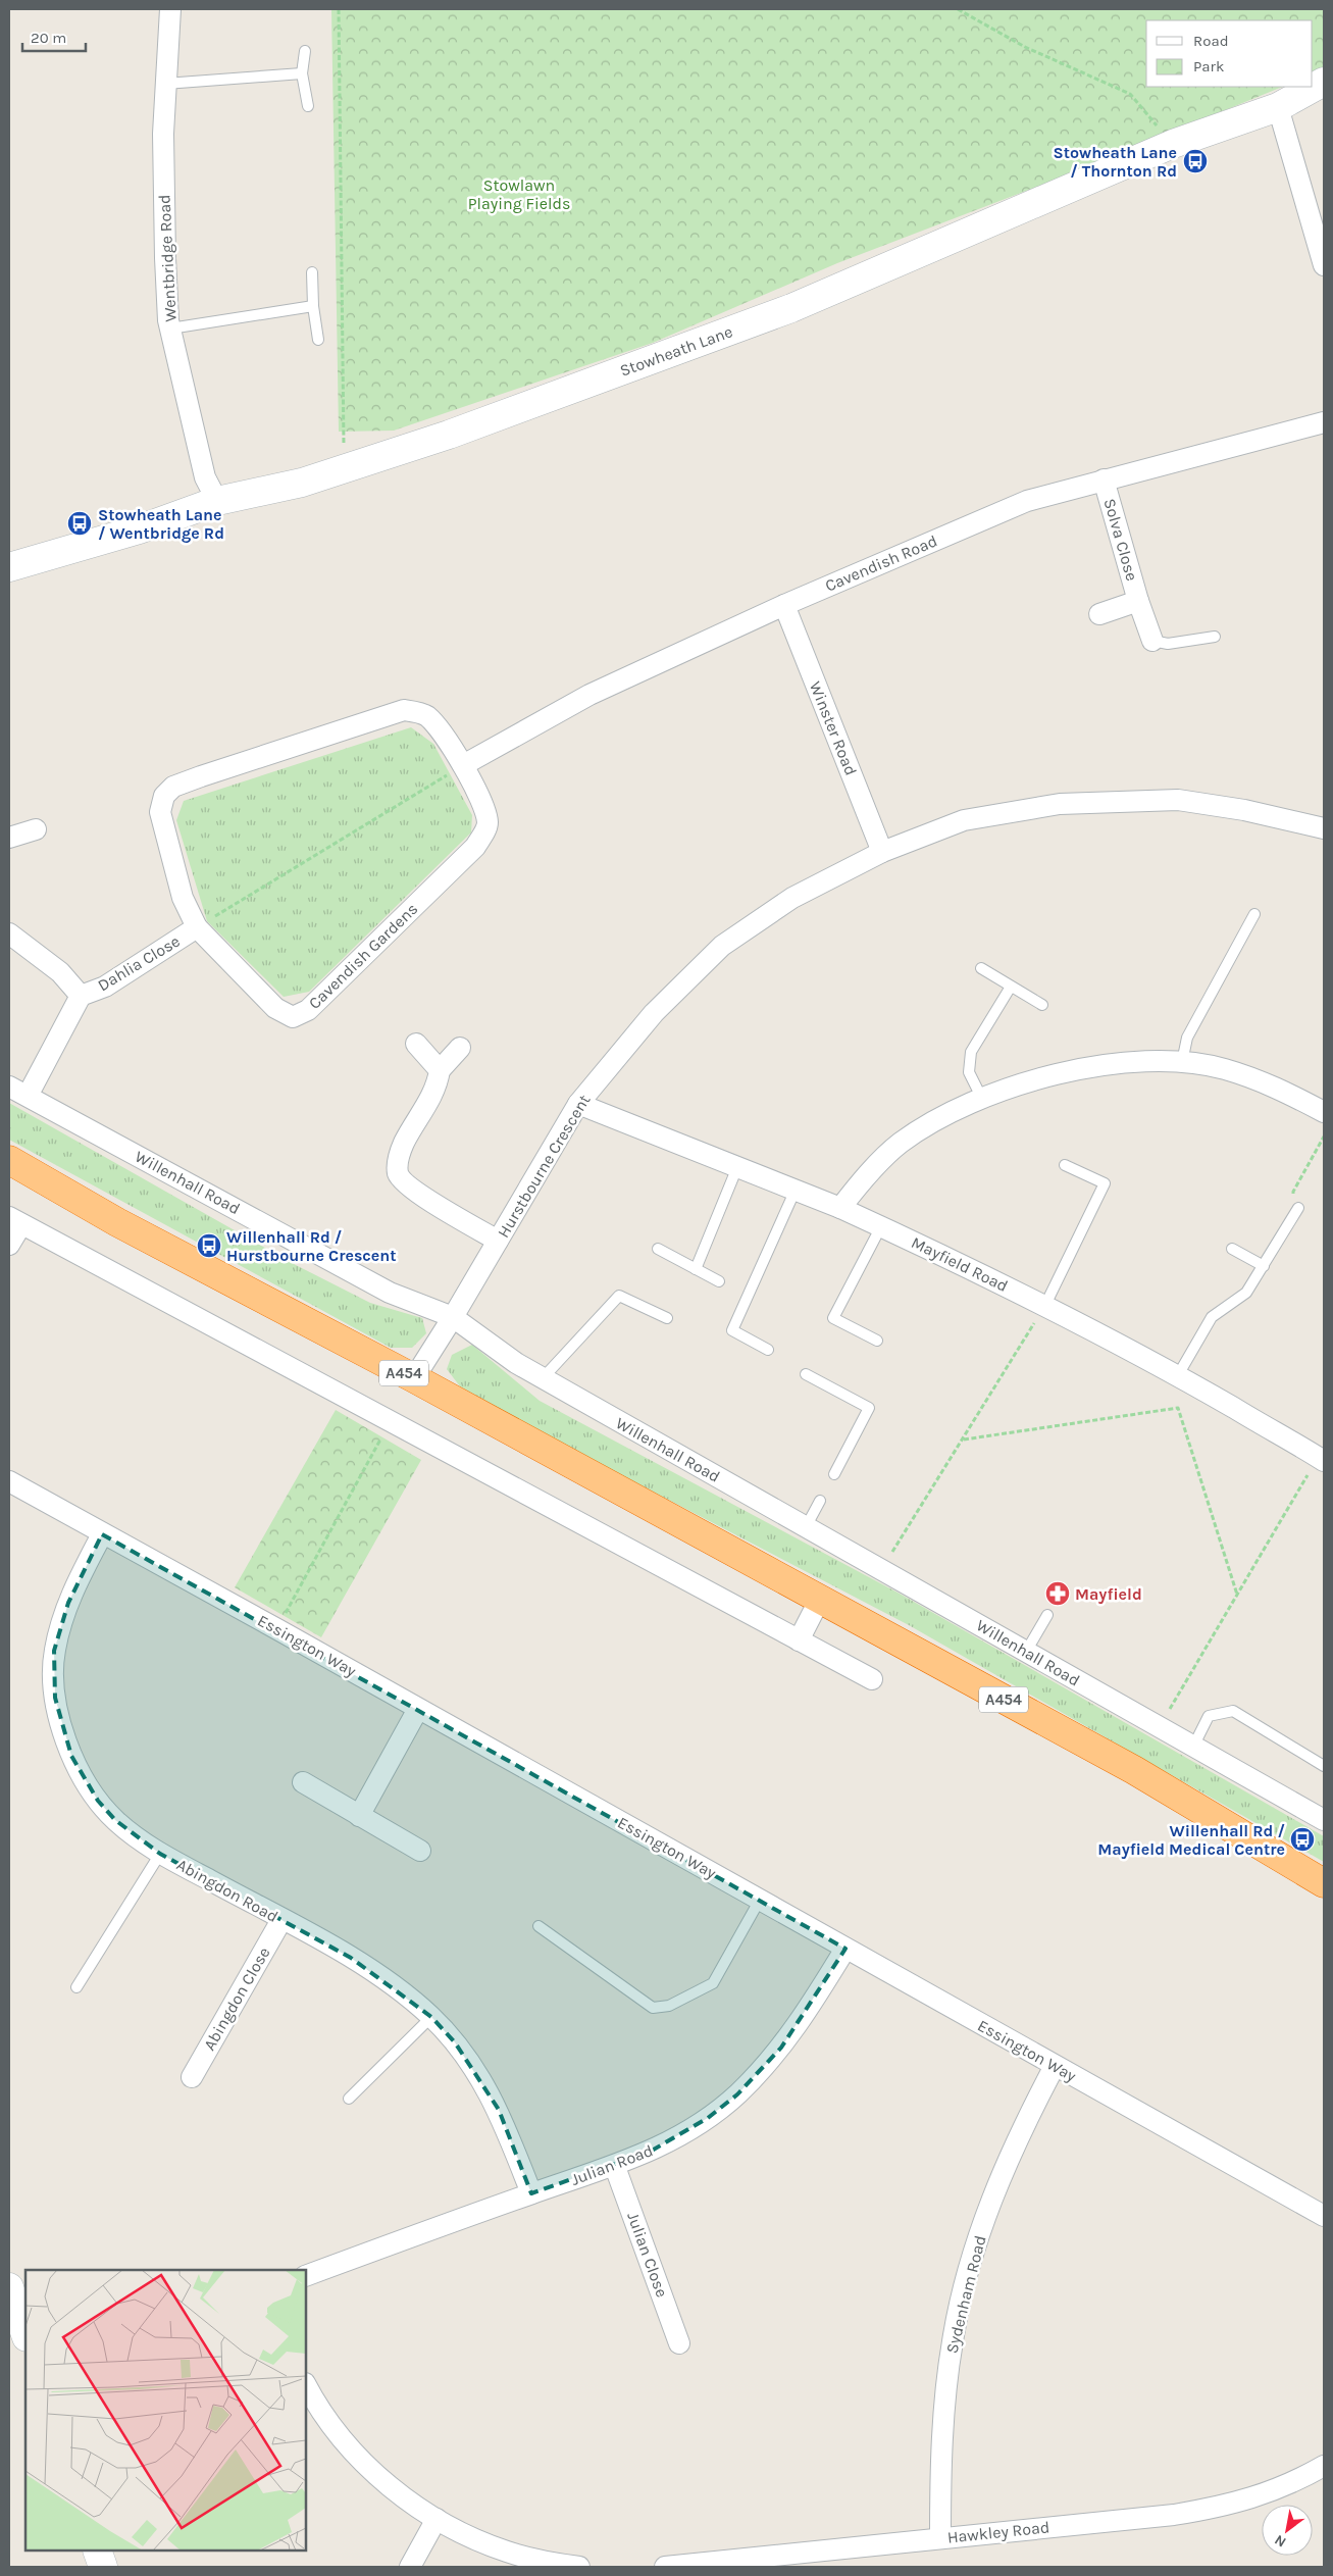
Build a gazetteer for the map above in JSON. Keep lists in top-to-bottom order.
{
  "streets": {
    "highway": ["A454"],
    "street": [
      "Wentbridge Road",
      "Stowheath Lane",
      "Solva Close",
      "Cavendish Road",
      "Winster Road",
      "Cavendish Gardens",
      "Dahlia Close",
      "Hurstbourne Crescent",
      "Willenhall Road",
      "Mayfield Road",
      "Essington Way",
      "Abingdon Road",
      "Abingdon Close",
      "Julian Road",
      "Julian Close",
      "Sydenham Road",
      "Hawkley Road"
    ]
  },
  "crossings": [
    ["Wentbridge Road", "Stowheath Lane"],
    ["Solva Close", "Cavendish Road"],
    ["Cavendish Road", "Winster Road"],
    ["Cavendish Road", "Cavendish Gardens"],
    ["Winster Road", "Hurstbourne Crescent"],
    ["Cavendish Gardens", "Dahlia Close"],
    ["Dahlia Close", "Willenhall Road"],
    ["Hurstbourne Crescent", "Willenhall Road"],
    ["Hurstbourne Crescent", "Mayfield Road"],
    ["Hurstbourne Crescent", "A454"],
    ["Essington Way", "Abingdon Road"],
    ["Essington Way", "Julian Road"],
    ["Essington Way", "Sydenham Road"],
    ["Abingdon Road", "Abingdon Close"],
    ["Abingdon Road", "Julian Road"],
    ["Julian Road", "Julian Close"],
    ["Sydenham Road", "Hawkley Road"]
  ],
  "parks": ["Stowlawn Playing Fields"],
  "places": {
    "bus stop": [
      "Stowheath Lane / Thornton Rd",
      "Stowheath Lane / Wentbridge Rd",
      "Willenhall Rd / Hurstbourne Crescent",
      "Willenhall Rd / Mayfield Medical Centre"
    ],
    "pharmacy": ["Mayfield"]
  },
  "legend": ["Road", "Park"],
  "scale_bar": "20 m",
  "north": "bottom left"
}
